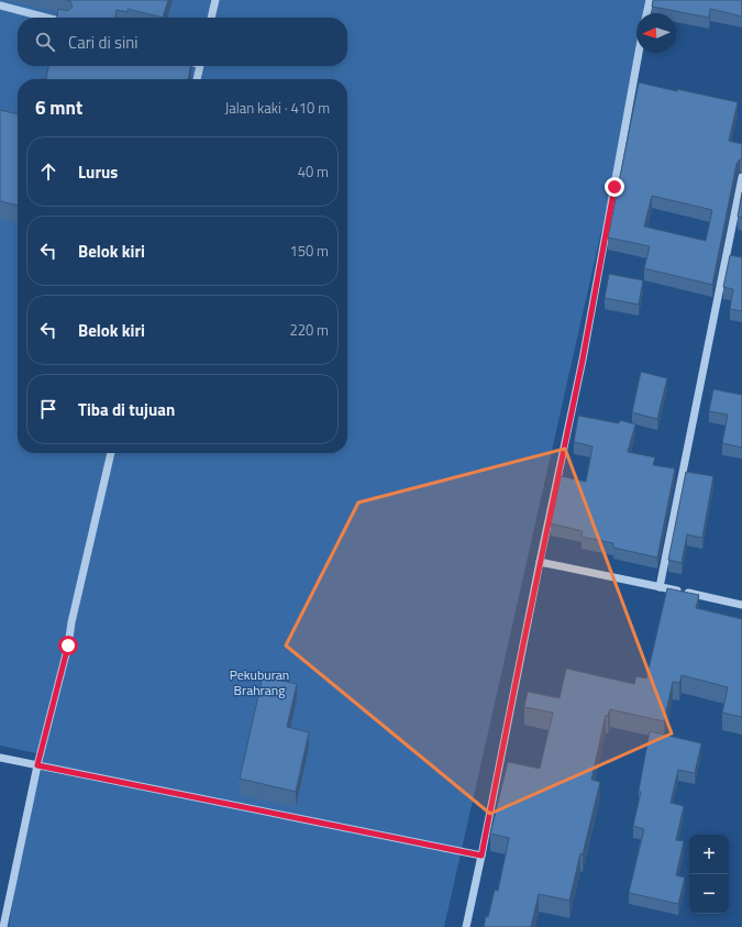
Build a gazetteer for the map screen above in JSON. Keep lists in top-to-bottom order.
{
  "parks": ["Pekuburan Brahrang"],
  "north": "left",
  "page": {
    "search": "Cari di sini",
    "heading": ["6 mnt", "Jalan kaki · 410 m"],
    "list": [
      ["Lurus", "40 m"],
      ["Belok kiri", "150 m"],
      ["Belok kiri", "220 m"],
      "Tiba di tujuan"
    ],
    "map_buttons": ["+", "−"]
  }
}
